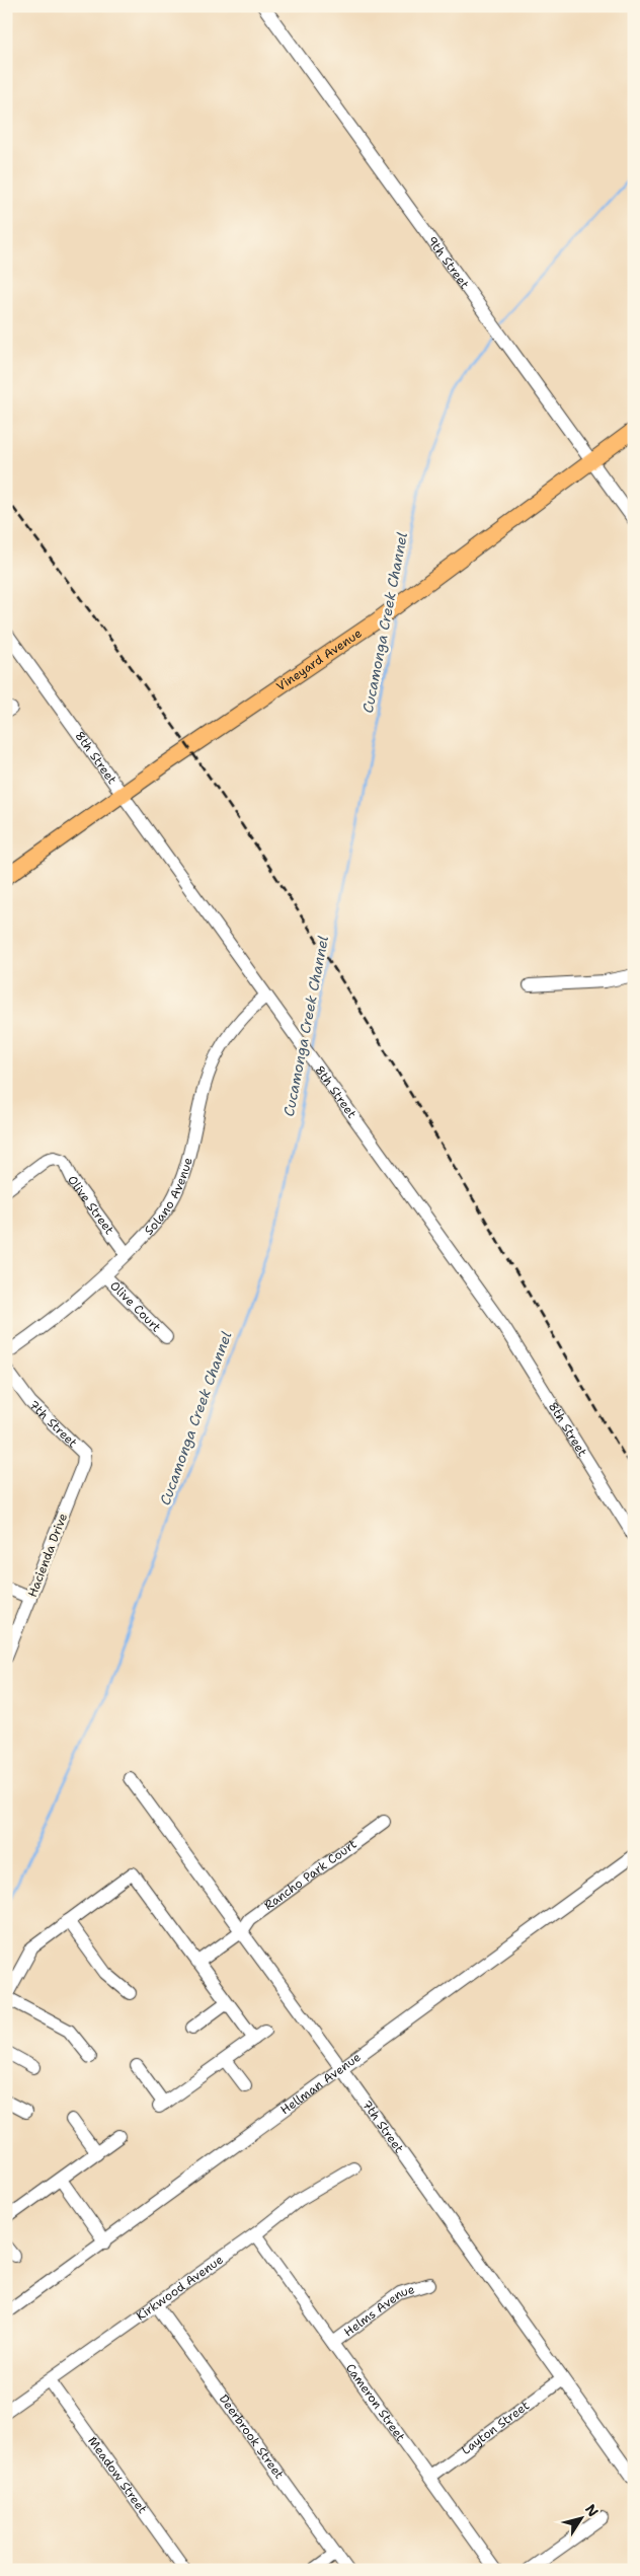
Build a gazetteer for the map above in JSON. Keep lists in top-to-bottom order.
{
  "streets": {
    "main road": ["Vineyard Avenue"],
    "street": [
      "9th Street",
      "8th Street",
      "Solano Avenue",
      "Olive Street",
      "Olive Court",
      "7th Street",
      "Hacienda Drive",
      "Rancho Park Court",
      "Hellman Avenue",
      "Kirkwood Avenue",
      "Helms Avenue",
      "Cameron Street",
      "Layton Street",
      "Deerbrook Street",
      "Meadow Street"
    ]
  },
  "crossings": [
    ["9th Street", "Vineyard Avenue"],
    ["Vineyard Avenue", "8th Street"],
    ["8th Street", "Solano Avenue"],
    ["Solano Avenue", "Olive Street"],
    ["Solano Avenue", "Olive Court"],
    ["7th Street", "Hacienda Drive"],
    ["7th Street", "Rancho Park Court"],
    ["7th Street", "Hellman Avenue"],
    ["7th Street", "Layton Street"],
    ["Kirkwood Avenue", "Cameron Street"],
    ["Kirkwood Avenue", "Deerbrook Street"],
    ["Kirkwood Avenue", "Meadow Street"],
    ["Helms Avenue", "Cameron Street"],
    ["Cameron Street", "Layton Street"]
  ],
  "water": ["Cucamonga Creek Channel"],
  "north": "top right"
}
